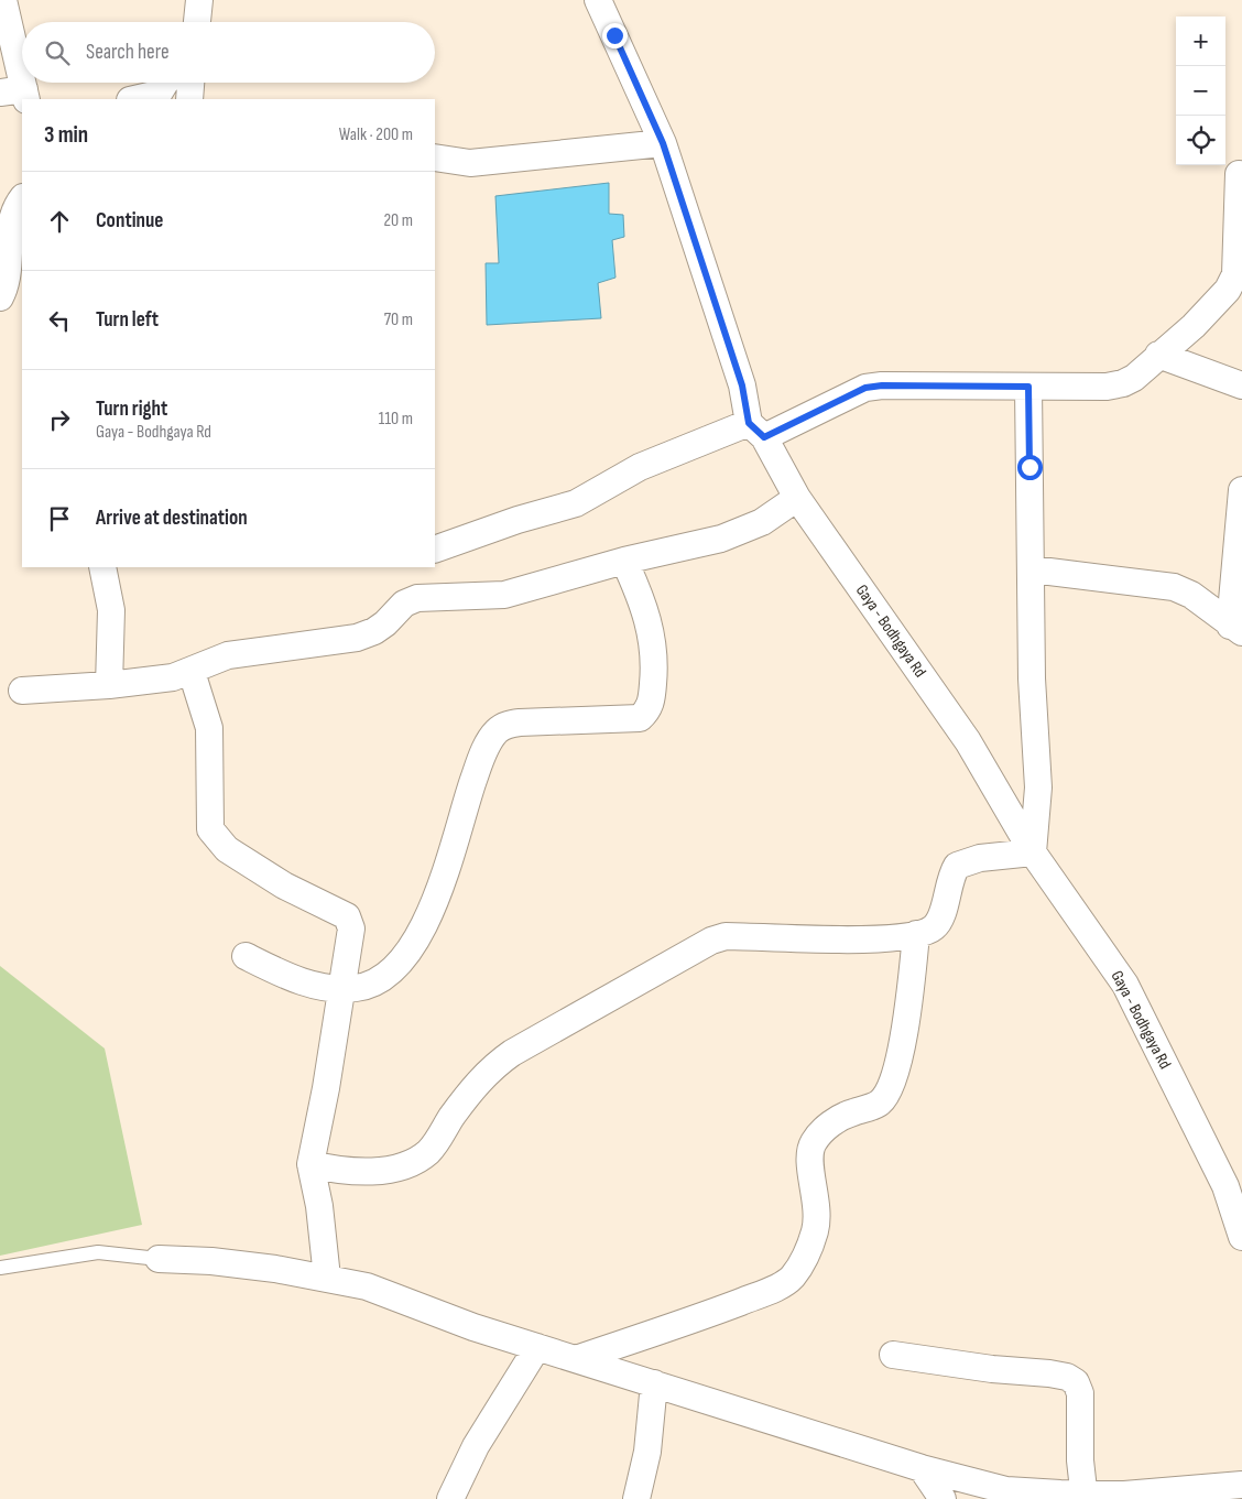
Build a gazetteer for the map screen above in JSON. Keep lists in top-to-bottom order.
{
  "streets": {
    "street": ["Gaya - Bodhgaya Rd"]
  },
  "page": {
    "map_buttons": ["+", "−"],
    "search": "Search here",
    "heading": ["3 min", "Walk · 200 m"],
    "list": [
      ["Continue", "20 m"],
      ["Turn left", "70 m"],
      ["Turn right", "Gaya - Bodhgaya Rd", "110 m"],
      "Arrive at destination"
    ]
  }
}
